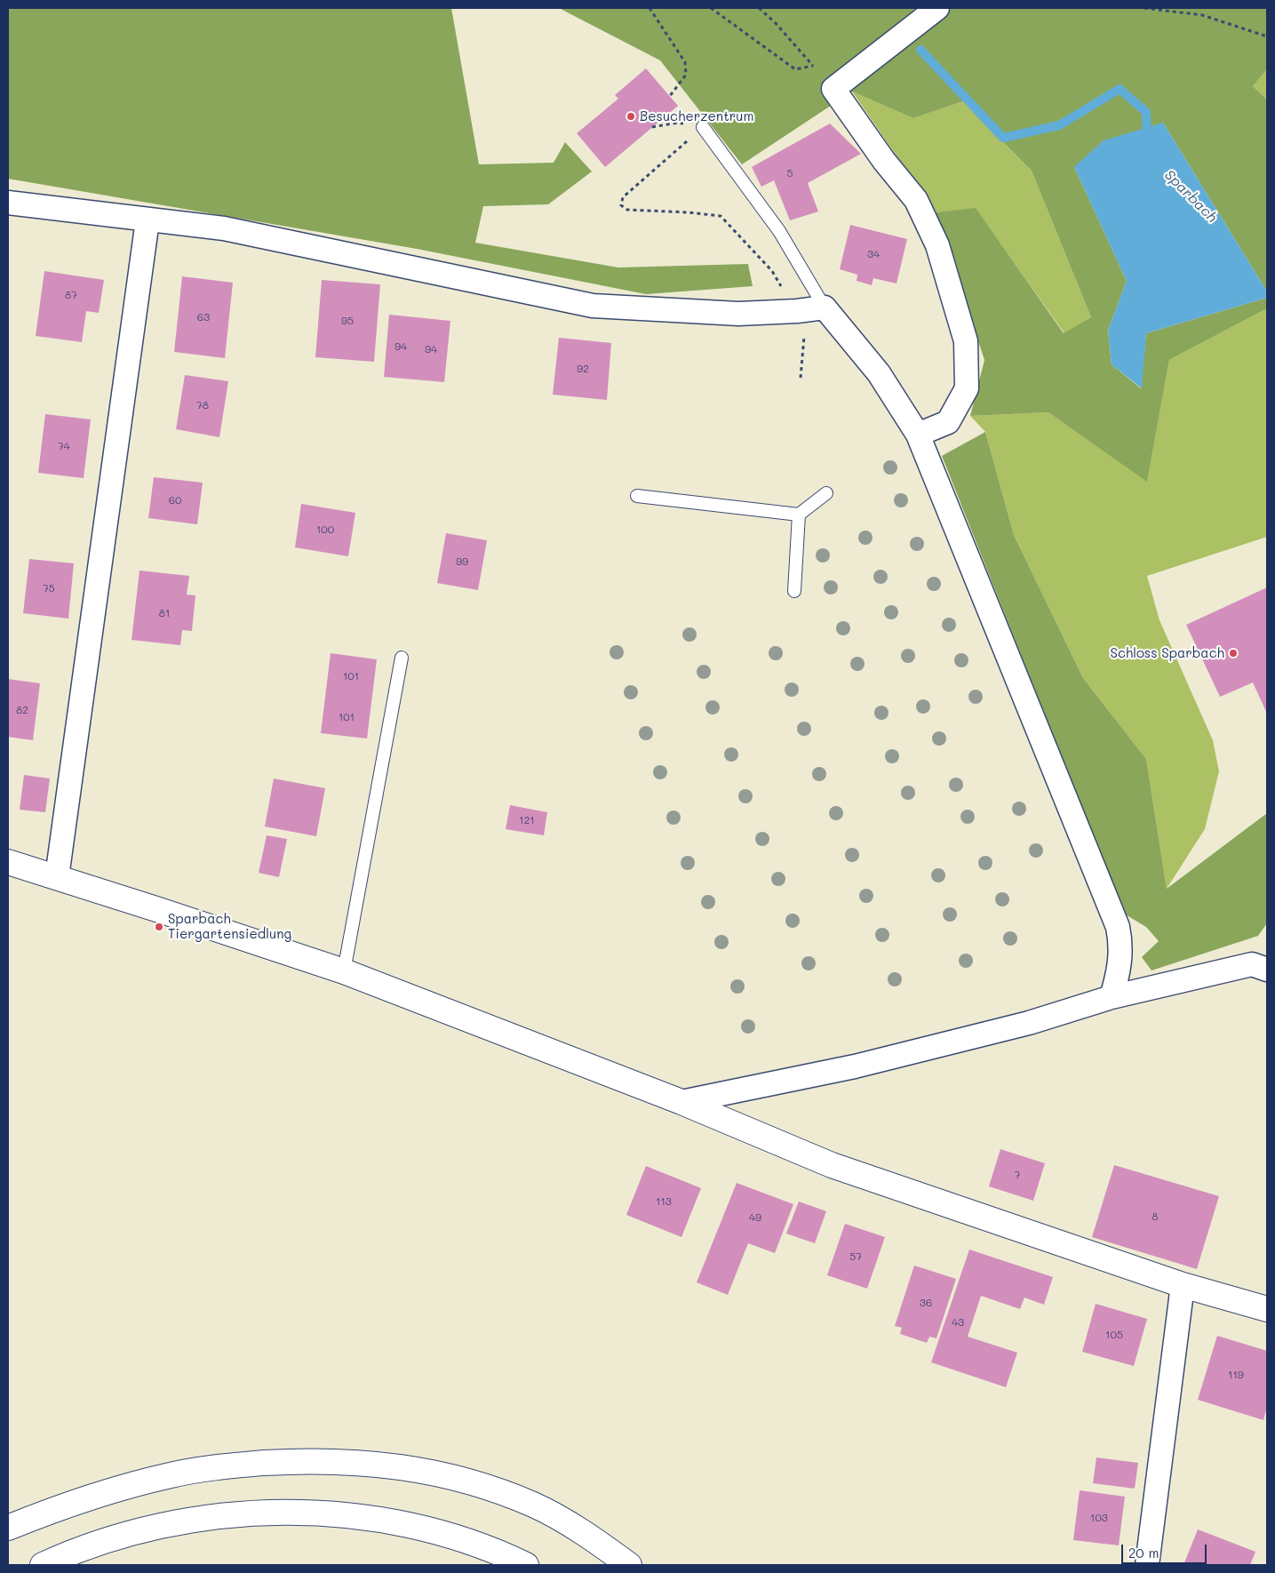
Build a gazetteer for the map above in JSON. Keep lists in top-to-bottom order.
{
  "water": ["Sparbach"],
  "places": ["Besucherzentrum", "Schloss Sparbach", "Sparbach Tiergartensiedlung"],
  "house_numbers": [
    "5",
    "34",
    "87",
    "63",
    "95",
    "94",
    "94",
    "92",
    "78",
    "74",
    "60",
    "100",
    "99",
    "75",
    "81",
    "101",
    "82",
    "101",
    "121",
    "7",
    "113",
    "8",
    "49",
    "57",
    "36",
    "43",
    "105",
    "119",
    "103"
  ],
  "scale_bar": "20 m"
}
